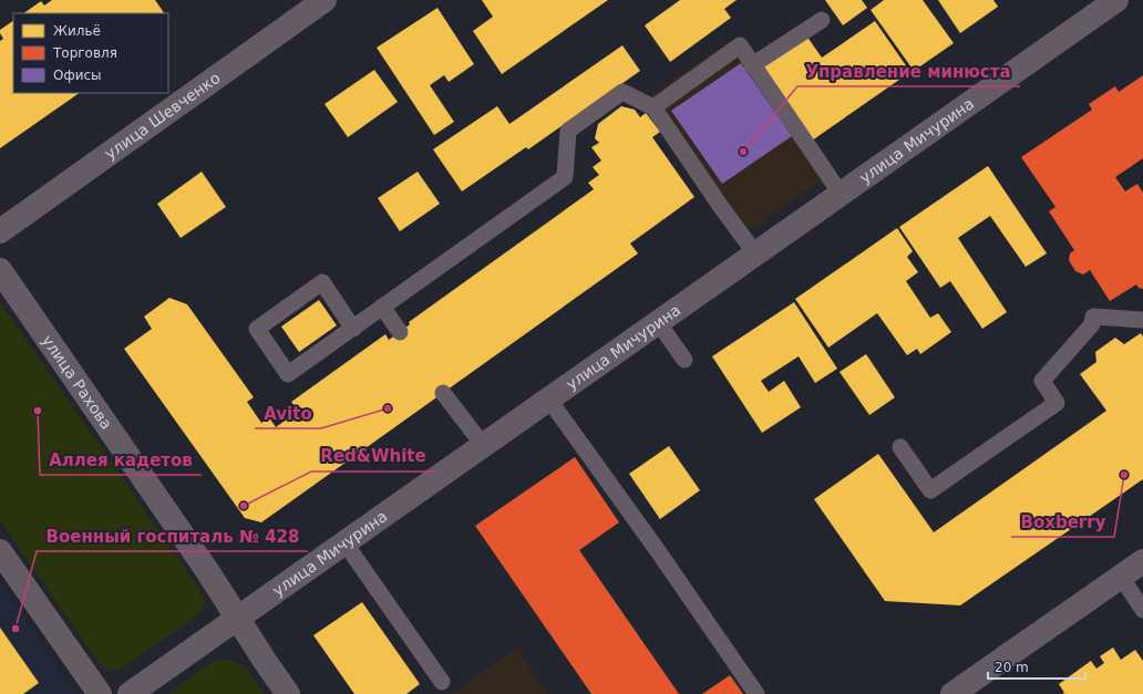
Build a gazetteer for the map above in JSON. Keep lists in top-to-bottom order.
{
  "streets": {
    "street": ["улица Шевченко", "улица Мичурина", "улица Рахова"]
  },
  "crossings": [
    ["улица Мичурина", "улица Рахова"]
  ],
  "places": [
    "Управление минюста",
    "Avito",
    "Аллея кадетов",
    "Boxberry",
    "Red&White",
    "Военный госпиталь № 428"
  ],
  "legend": ["Жильё", "Торговля", "Офисы"],
  "scale_bar": "20 m"
}
